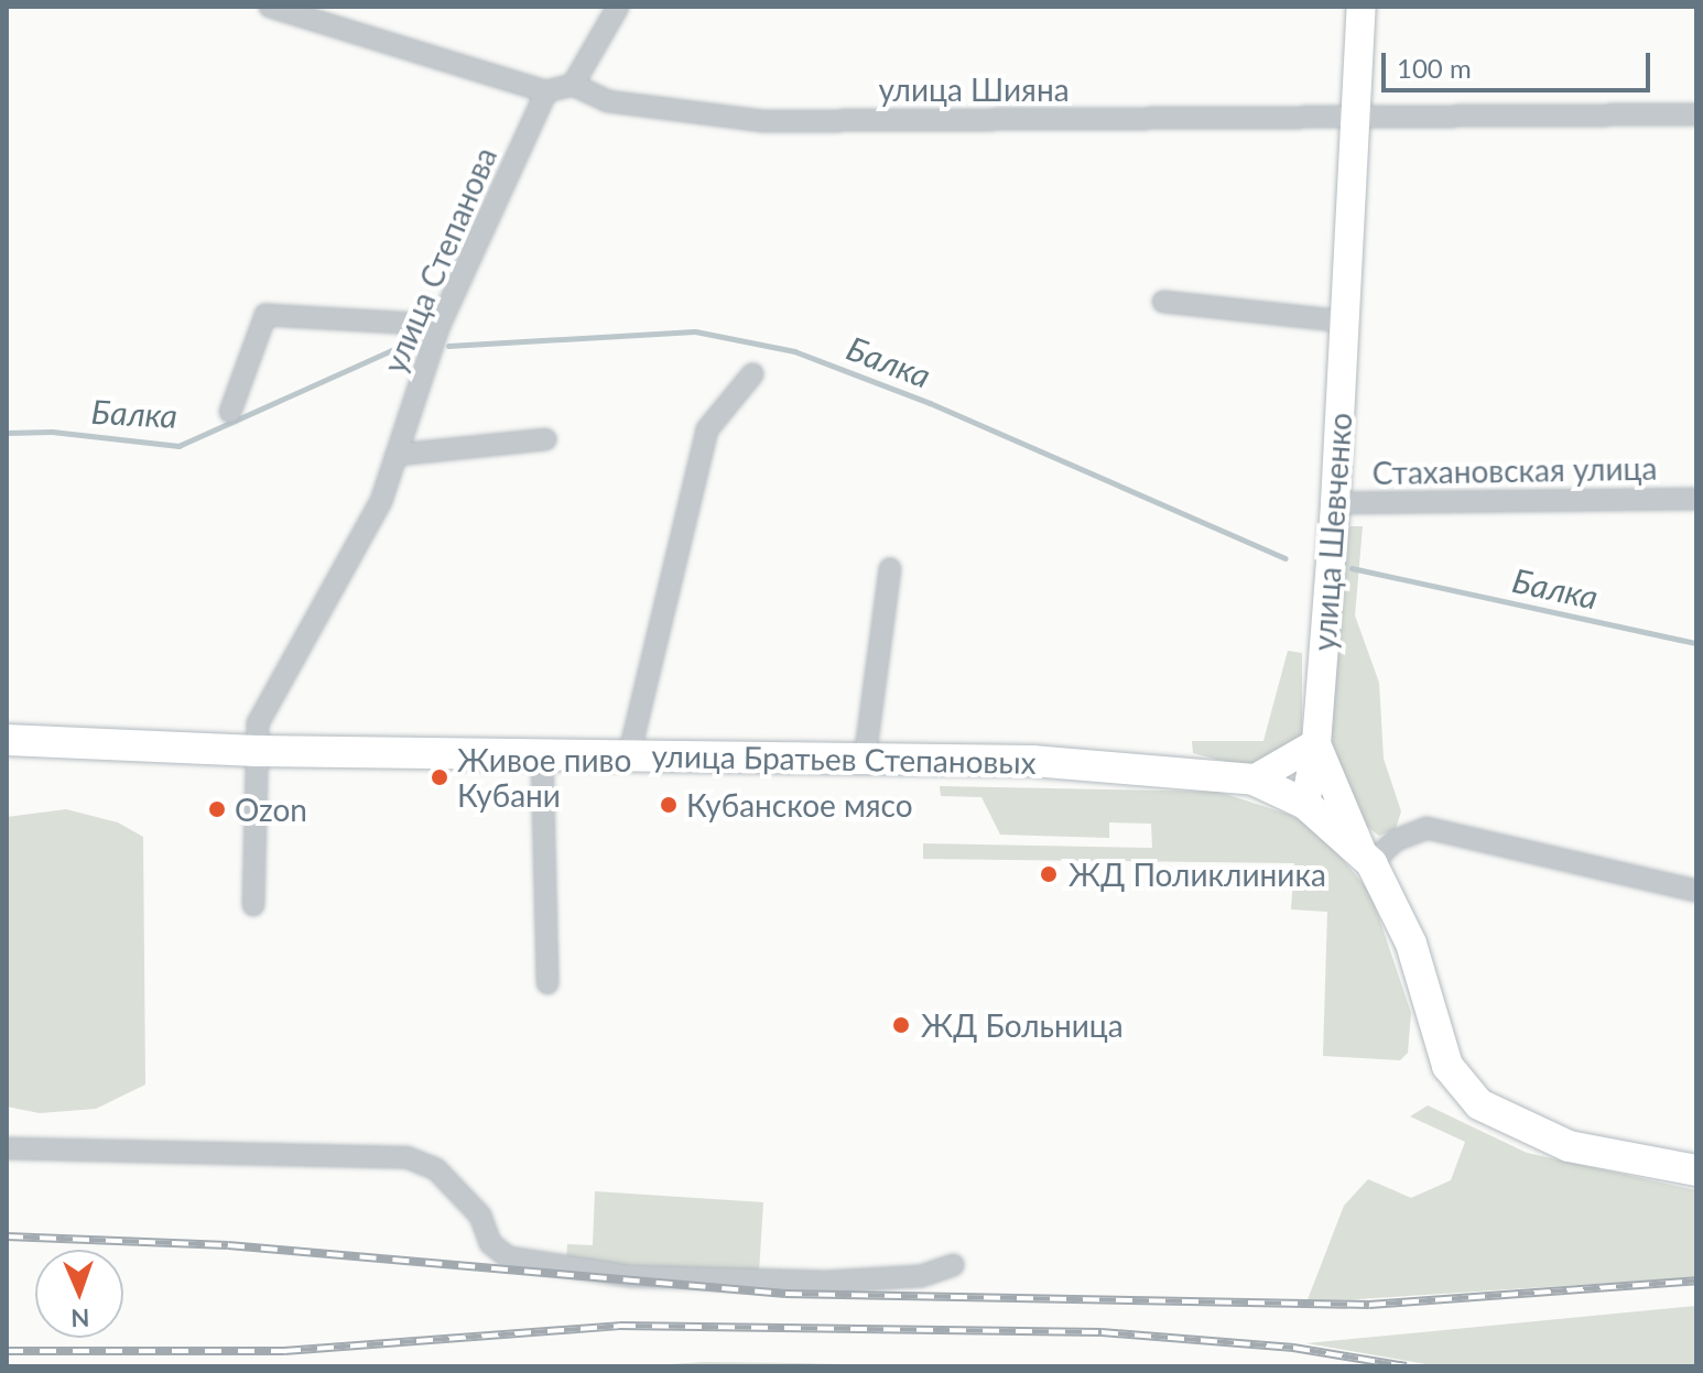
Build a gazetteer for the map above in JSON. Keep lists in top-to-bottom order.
{
  "streets": {
    "main road": ["улица Шевченко", "улица Братьев Степановых"],
    "street": ["улица Шияна", "улица Степанова", "Стахановская улица"]
  },
  "crossings": [
    ["улица Шияна", "улица Шевченко"],
    ["улица Степанова", "улица Братьев Степановых"],
    ["Стахановская улица", "улица Шевченко"],
    ["улица Шевченко", "улица Братьев Степановых"]
  ],
  "water": ["Балка"],
  "places": [
    "Живое пиво Кубани",
    "Кубанское мясо",
    "Ozon",
    "ЖД Поликлиника",
    "ЖД Больница"
  ],
  "scale_bar": "100 m",
  "north": "bottom"
}
